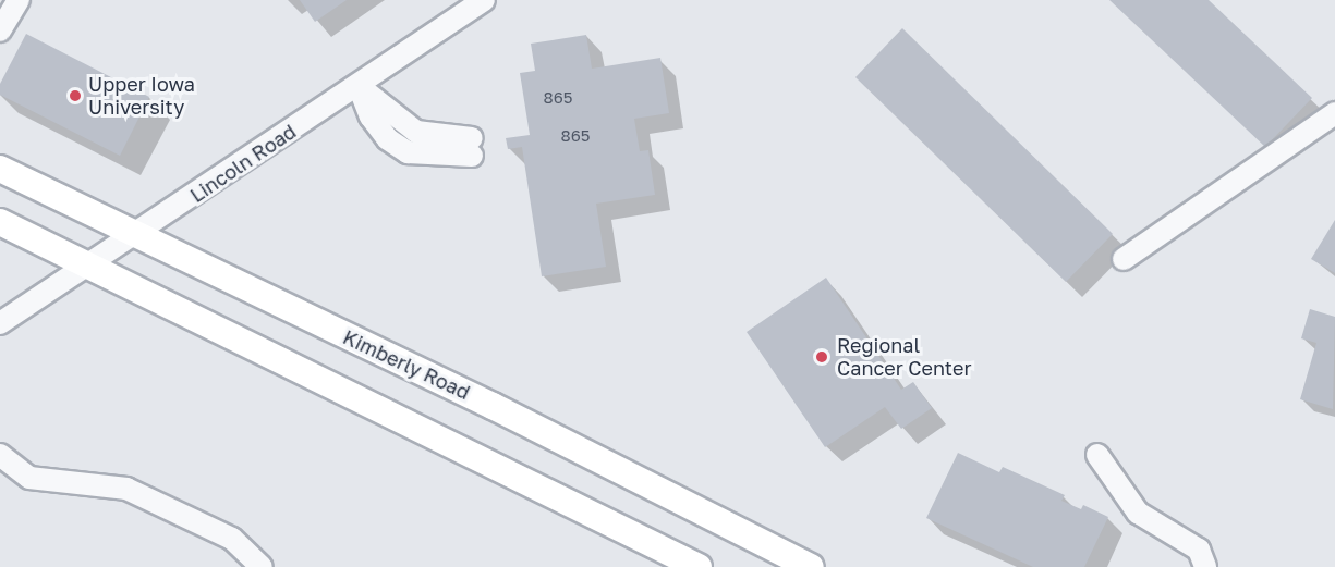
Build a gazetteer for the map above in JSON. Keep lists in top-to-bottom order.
{
  "streets": {
    "main road": ["Kimberly Road"],
    "street": ["Lincoln Road"]
  },
  "crossings": [
    ["Lincoln Road", "Kimberly Road"]
  ],
  "places": ["Upper Iowa University", "Regional Cancer Center"],
  "house_numbers": ["865", "865"]
}
